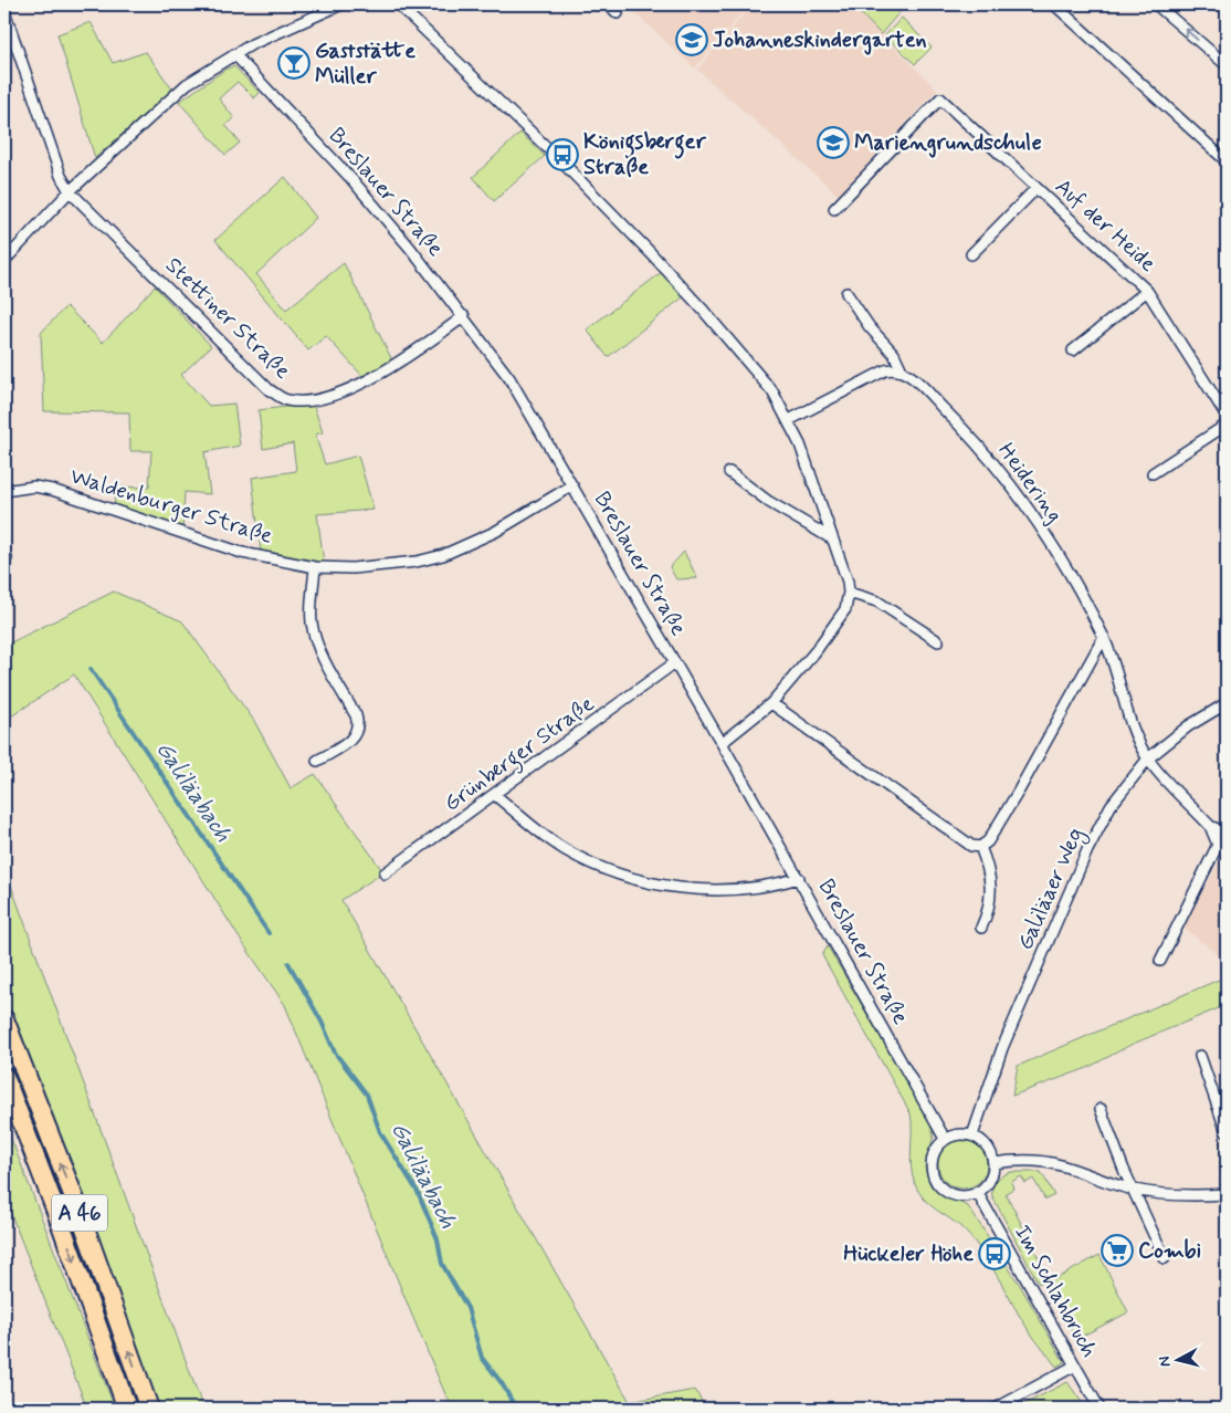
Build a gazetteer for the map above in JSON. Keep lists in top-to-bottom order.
{
  "streets": {
    "highway": ["A 46"],
    "street": [
      "Breslauer Straße",
      "Auf der Heide",
      "Stettiner Straße",
      "Heidering",
      "Waldenburger Straße",
      "Grünberger Straße",
      "Galiläaer Weg",
      "Im Schlahbruch"
    ]
  },
  "crossings": [
    ["Breslauer Straße", "Stettiner Straße"],
    ["Breslauer Straße", "Waldenburger Straße"],
    ["Breslauer Straße", "Grünberger Straße"],
    ["Breslauer Straße", "Galiläaer Weg"],
    ["Breslauer Straße", "Im Schlahbruch"],
    ["Heidering", "Galiläaer Weg"],
    ["Galiläaer Weg", "Im Schlahbruch"]
  ],
  "water": ["Galiläabach"],
  "places": {
    "school or university": ["Johanneskindergarten", "Mariengrundschule"],
    "bar": ["Gaststätte Müller"],
    "bus stop": ["Königsberger Straße", "Hückeler Höhe"],
    "supermarket": ["Combi"]
  },
  "north": "left"
}
